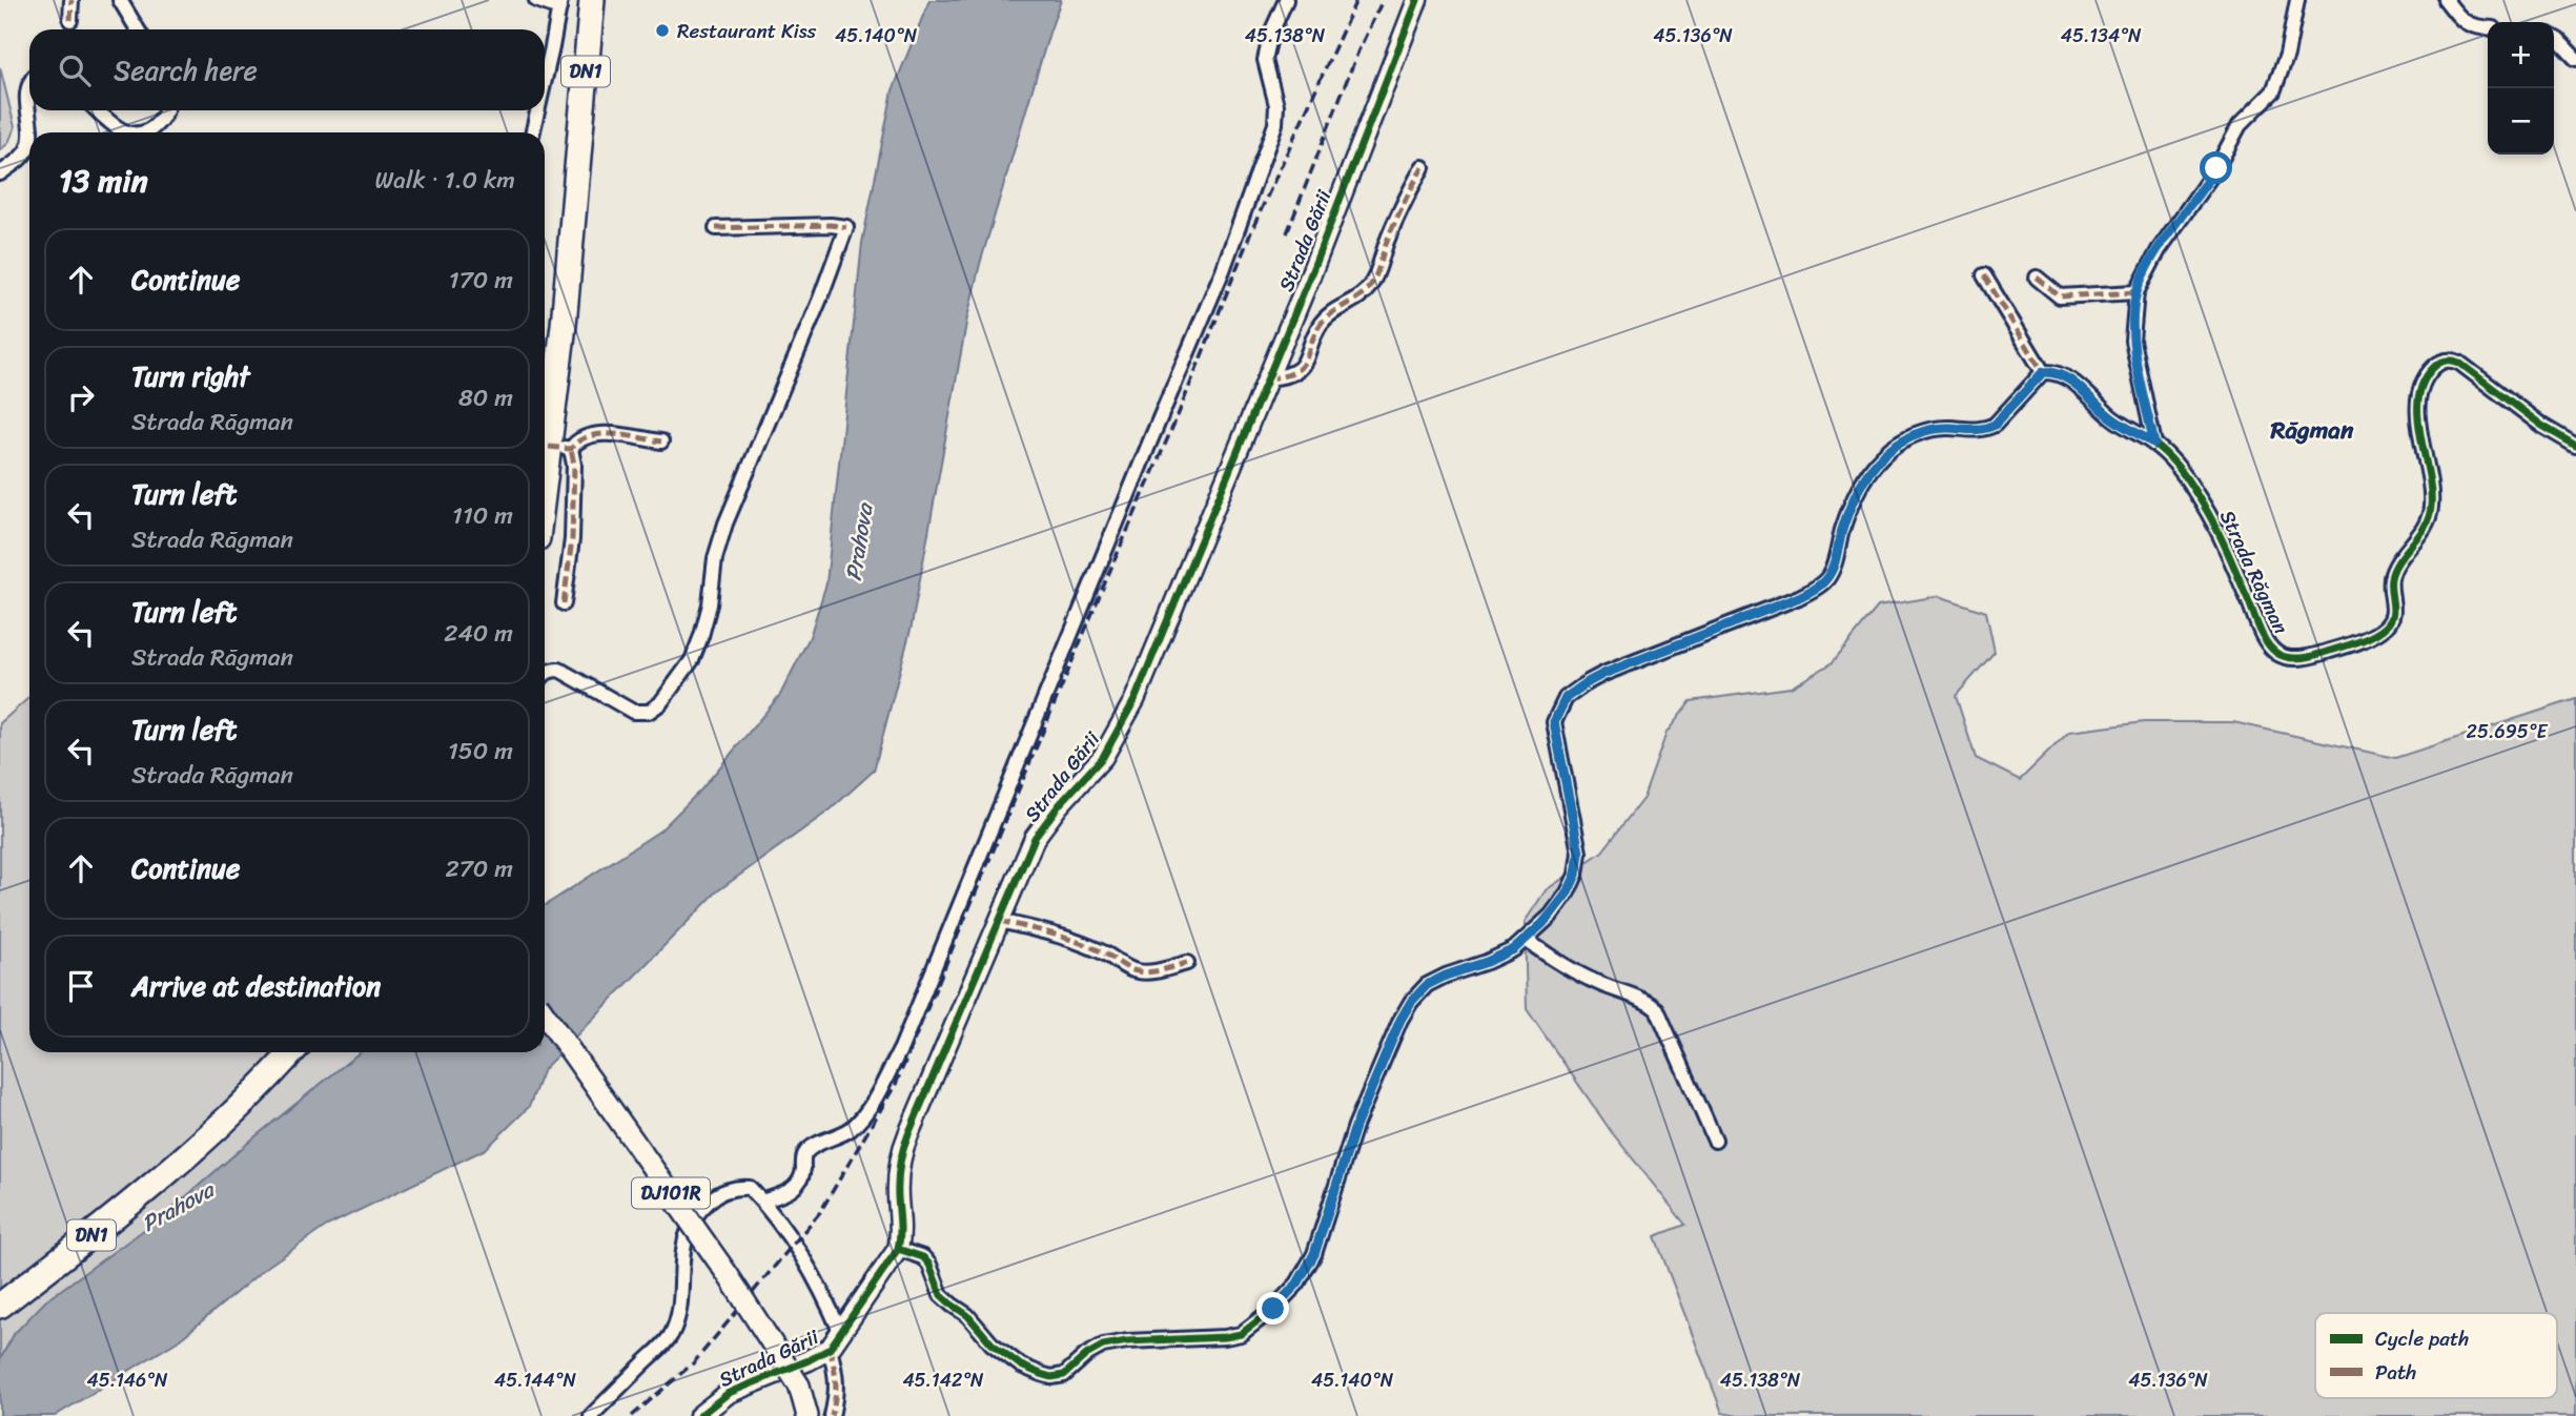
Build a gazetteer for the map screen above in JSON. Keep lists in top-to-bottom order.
{
  "streets": {
    "highway": ["DN1"],
    "main road": ["DJ101R"],
    "street": ["Strada Gării", "Strada Răgman"]
  },
  "districts": ["Răgman"],
  "water": ["Prahova"],
  "places": ["Restaurant Kiss"],
  "legend": ["Cycle path", "Path"],
  "page": {
    "map_buttons": ["+", "−"],
    "search": "Search here",
    "heading": ["13 min", "Walk · 1.0 km"],
    "list": [
      ["Continue", "170 m"],
      ["Turn right", "Strada Răgman", "80 m"],
      ["Turn left", "Strada Răgman", "110 m"],
      ["Turn left", "Strada Răgman", "240 m"],
      ["Turn left", "Strada Răgman", "150 m"],
      ["Continue", "270 m"],
      "Arrive at destination"
    ]
  },
  "coordinates": [
    "45.140°N",
    "45.138°N",
    "45.134°N",
    "45.136°N",
    "25.695°E",
    "45.146°N",
    "45.144°N",
    "45.142°N"
  ]
}
